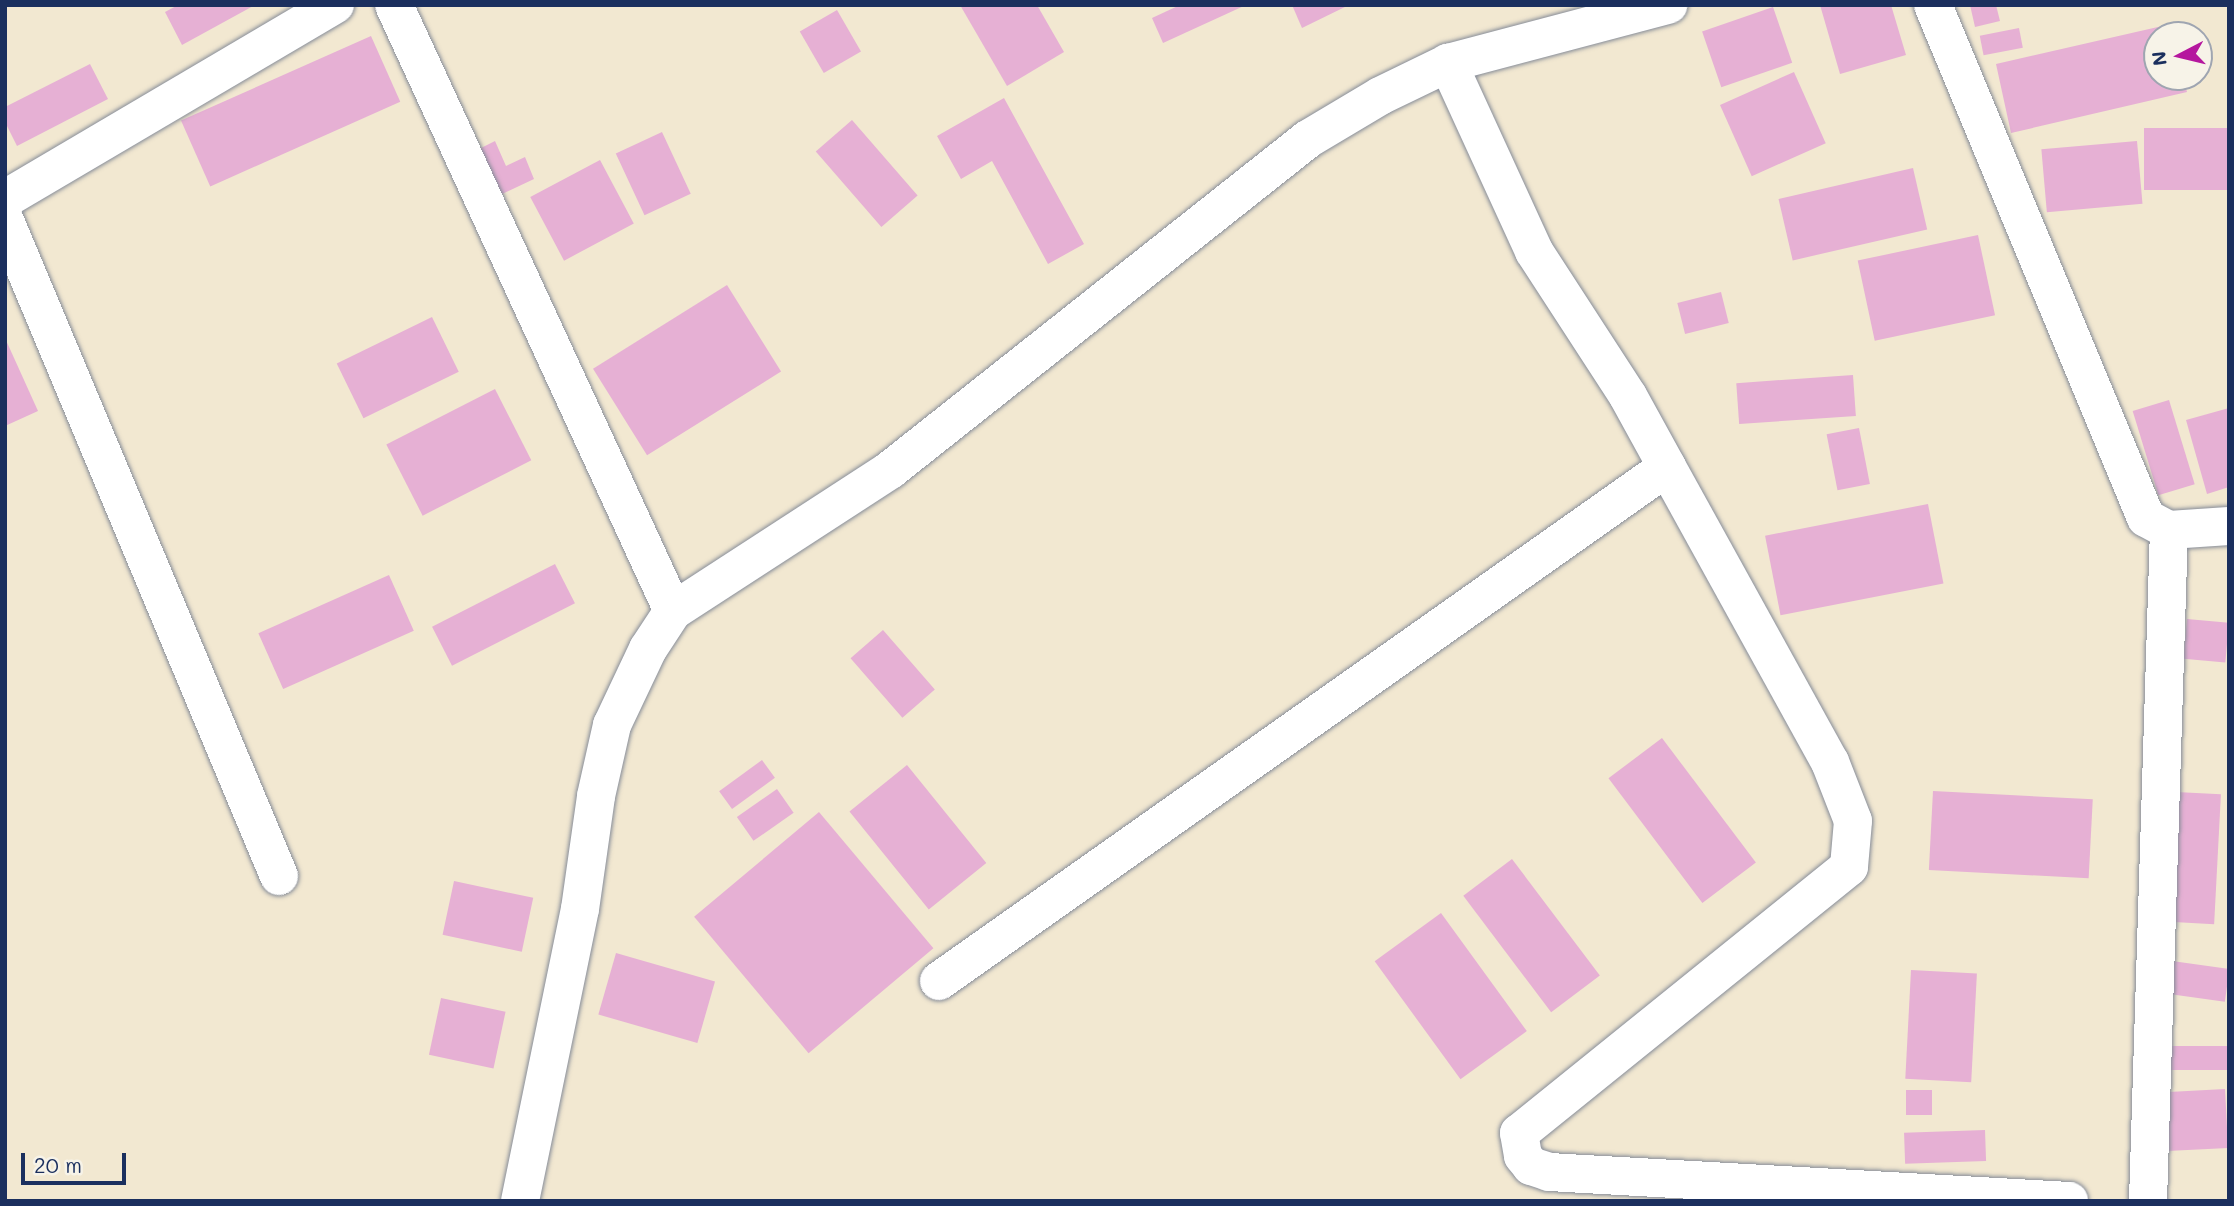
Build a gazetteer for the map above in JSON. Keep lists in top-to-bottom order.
{
  "scale_bar": "20 m",
  "north": "left"
}
